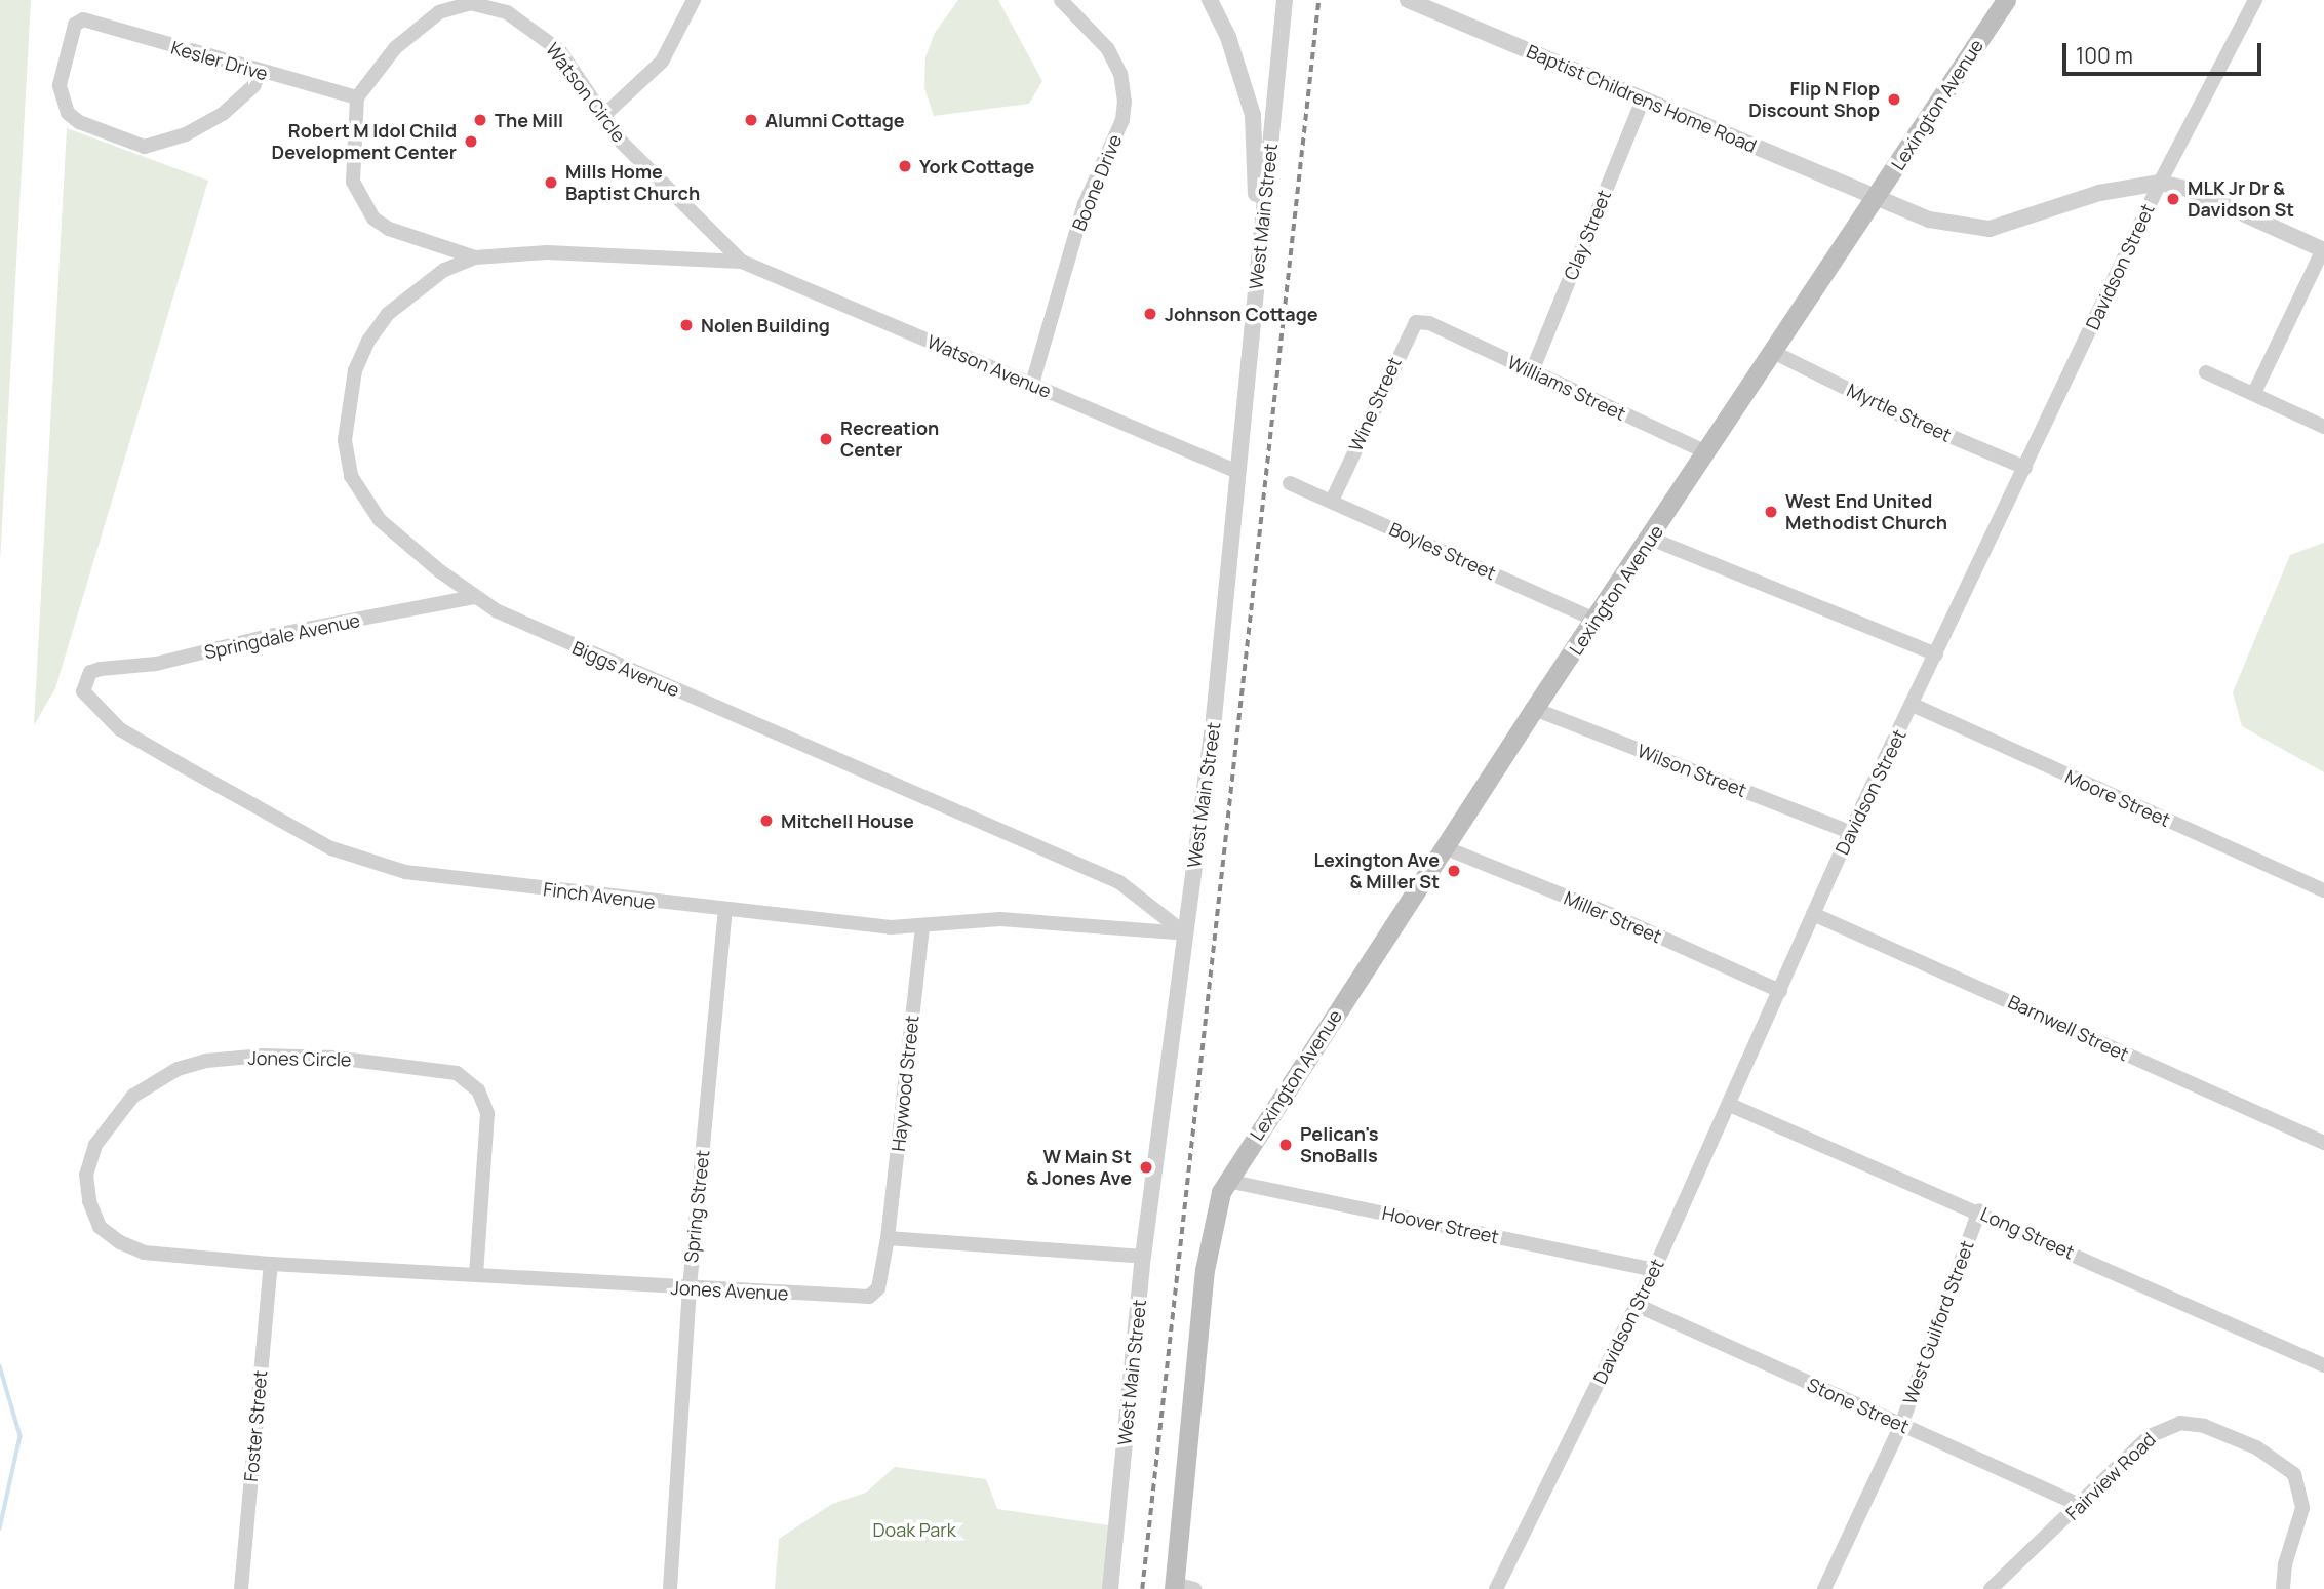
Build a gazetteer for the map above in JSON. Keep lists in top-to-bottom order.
{
  "streets": {
    "main road": ["Lexington Avenue"],
    "street": [
      "Kesler Drive",
      "Watson Circle",
      "Baptist Childrens Home Road",
      "Boone Drive",
      "West Main Street",
      "Clay Street",
      "Davidson Street",
      "Watson Avenue",
      "Williams Street",
      "Wine Street",
      "Myrtle Street",
      "Boyles Street",
      "Springdale Avenue",
      "Biggs Avenue",
      "Wilson Street",
      "Moore Street",
      "Finch Avenue",
      "Miller Street",
      "Barnwell Street",
      "Jones Circle",
      "Haywood Street",
      "Spring Street",
      "Hoover Street",
      "Long Street",
      "Jones Avenue",
      "West Guilford Street",
      "Stone Street",
      "Foster Street",
      "Fairview Road"
    ]
  },
  "crossings": [
    ["Kesler Drive", "Watson Circle"],
    ["Watson Circle", "Watson Avenue"],
    ["Baptist Childrens Home Road", "Lexington Avenue"],
    ["Baptist Childrens Home Road", "Clay Street"],
    ["Baptist Childrens Home Road", "Davidson Street"],
    ["Lexington Avenue", "Williams Street"],
    ["Lexington Avenue", "Myrtle Street"],
    ["Lexington Avenue", "Boyles Street"],
    ["Lexington Avenue", "Wilson Street"],
    ["Lexington Avenue", "Miller Street"],
    ["Lexington Avenue", "Hoover Street"],
    ["Boone Drive", "Watson Avenue"],
    ["West Main Street", "Watson Avenue"],
    ["West Main Street", "Biggs Avenue"],
    ["West Main Street", "Finch Avenue"],
    ["Clay Street", "Williams Street"],
    ["Davidson Street", "Myrtle Street"],
    ["Davidson Street", "Wilson Street"],
    ["Davidson Street", "Moore Street"],
    ["Davidson Street", "Miller Street"],
    ["Davidson Street", "Barnwell Street"],
    ["Davidson Street", "Hoover Street"],
    ["Davidson Street", "Long Street"],
    ["Davidson Street", "Stone Street"],
    ["Williams Street", "Wine Street"],
    ["Wine Street", "Boyles Street"],
    ["Springdale Avenue", "Biggs Avenue"],
    ["Springdale Avenue", "Finch Avenue"],
    ["Biggs Avenue", "Finch Avenue"],
    ["Finch Avenue", "Haywood Street"],
    ["Finch Avenue", "Spring Street"],
    ["Jones Circle", "Jones Avenue"],
    ["Jones Circle", "Foster Street"],
    ["Haywood Street", "Jones Avenue"],
    ["Spring Street", "Jones Avenue"],
    ["Long Street", "West Guilford Street"],
    ["Jones Avenue", "Foster Street"],
    ["West Guilford Street", "Stone Street"],
    ["Stone Street", "Fairview Road"]
  ],
  "parks": ["Doak Park"],
  "places": [
    "Flip N Flop Discount Shop",
    "The Mill",
    "Alumni Cottage",
    "Robert M Idol Child Development Center",
    "York Cottage",
    "Mills Home Baptist Church",
    "MLK Jr Dr & Davidson St",
    "Johnson Cottage",
    "Nolen Building",
    "Recreation Center",
    "West End United Methodist Church",
    "Mitchell House",
    "Lexington Ave & Miller St",
    "Pelican's SnoBalls",
    "W Main St & Jones Ave"
  ],
  "scale_bar": "100 m"
}
